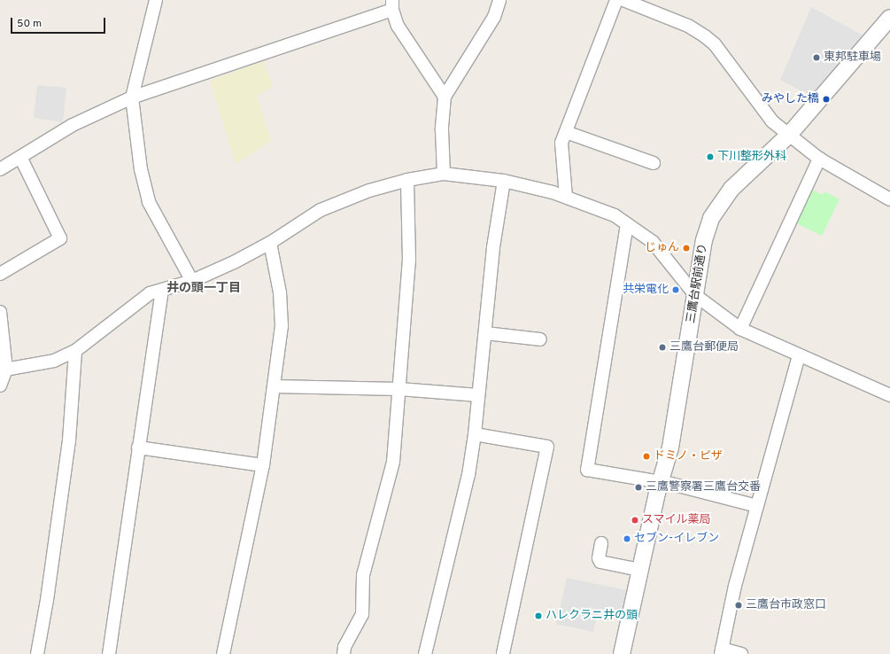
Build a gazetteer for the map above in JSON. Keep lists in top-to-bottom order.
{
  "streets": {
    "street": ["三鷹台駅前通り"]
  },
  "districts": ["井の頭一丁目"],
  "places": [
    "東邦駐車場",
    "みやした橋",
    "下川整形外科",
    "じゅん",
    "共栄電化",
    "三鷹台郵便局",
    "ドミノ・ピザ",
    "三鷹警察署三鷹台交番",
    "スマイル薬局",
    "セブン-イレブン",
    "三鷹台市政窓口",
    "ハレクラニ井の頭"
  ],
  "scale_bar": "50 m"
}
